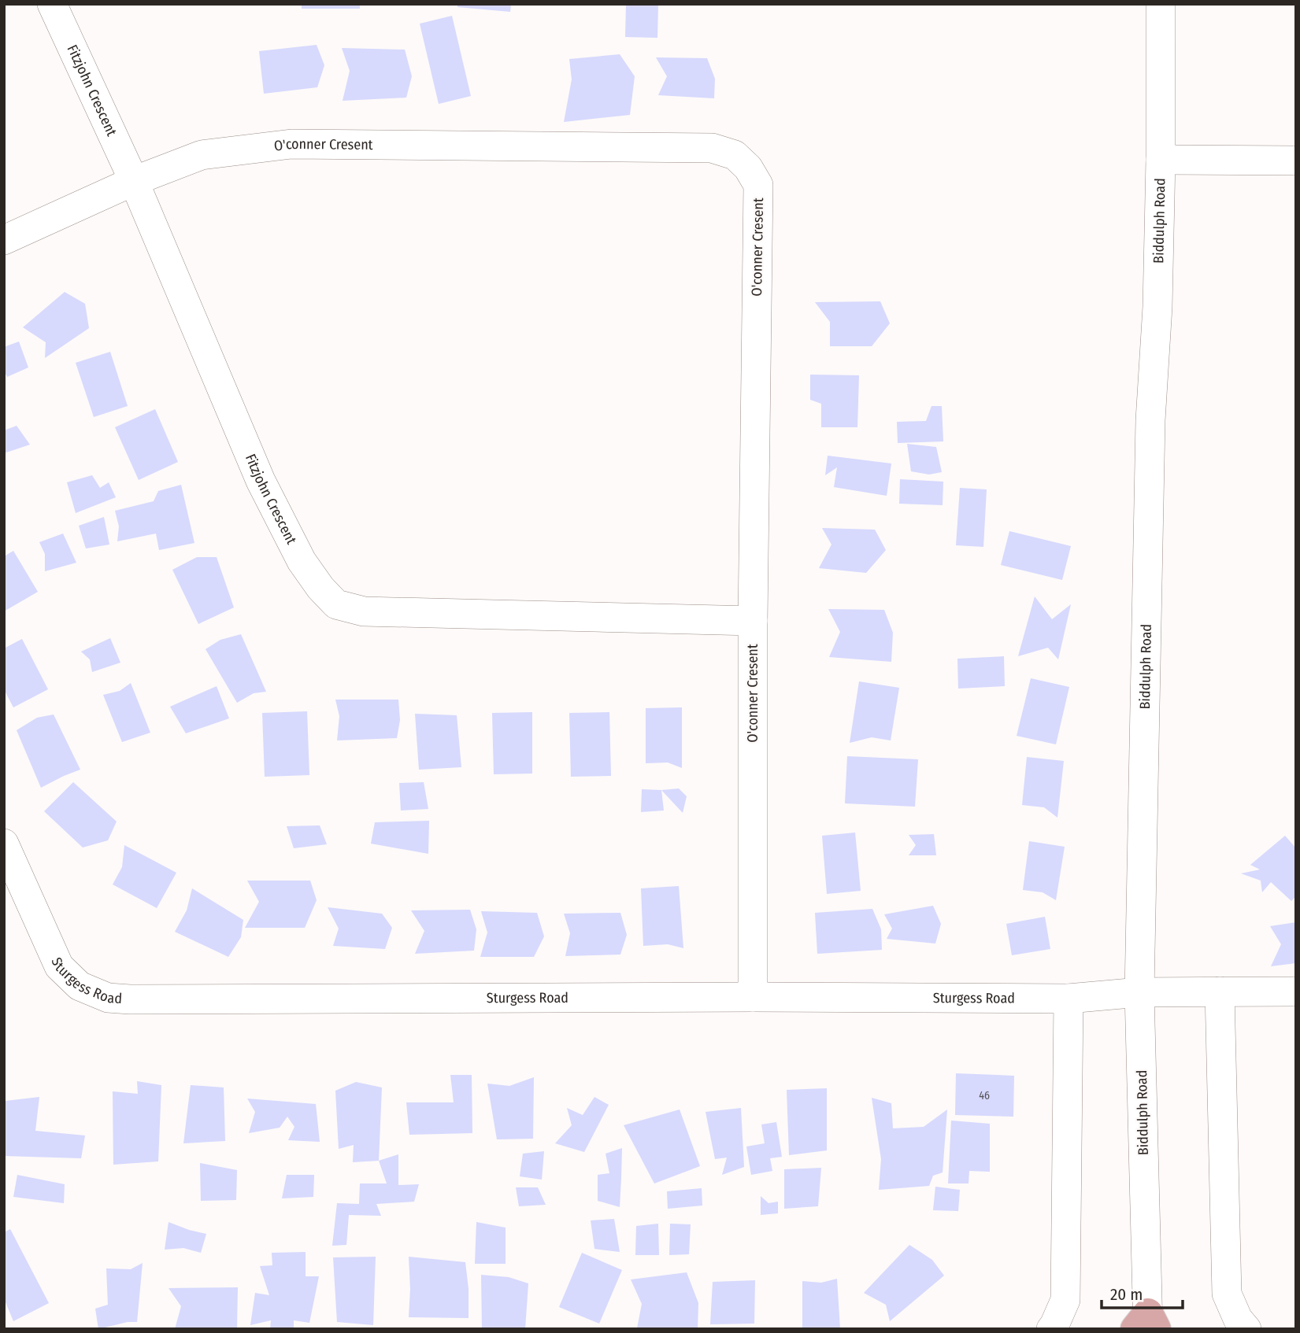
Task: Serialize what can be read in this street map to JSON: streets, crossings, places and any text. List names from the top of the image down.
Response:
{
  "streets": {
    "street": [
      "Fitzjohn Crescent",
      "O'conner Cresent",
      "Biddulph Road",
      "Sturgess Road"
    ]
  },
  "crossings": [
    ["Fitzjohn Crescent", "O'conner Cresent"],
    ["O'conner Cresent", "Sturgess Road"],
    ["Biddulph Road", "Sturgess Road"]
  ],
  "house_numbers": ["46"],
  "scale_bar": "20 m"
}
